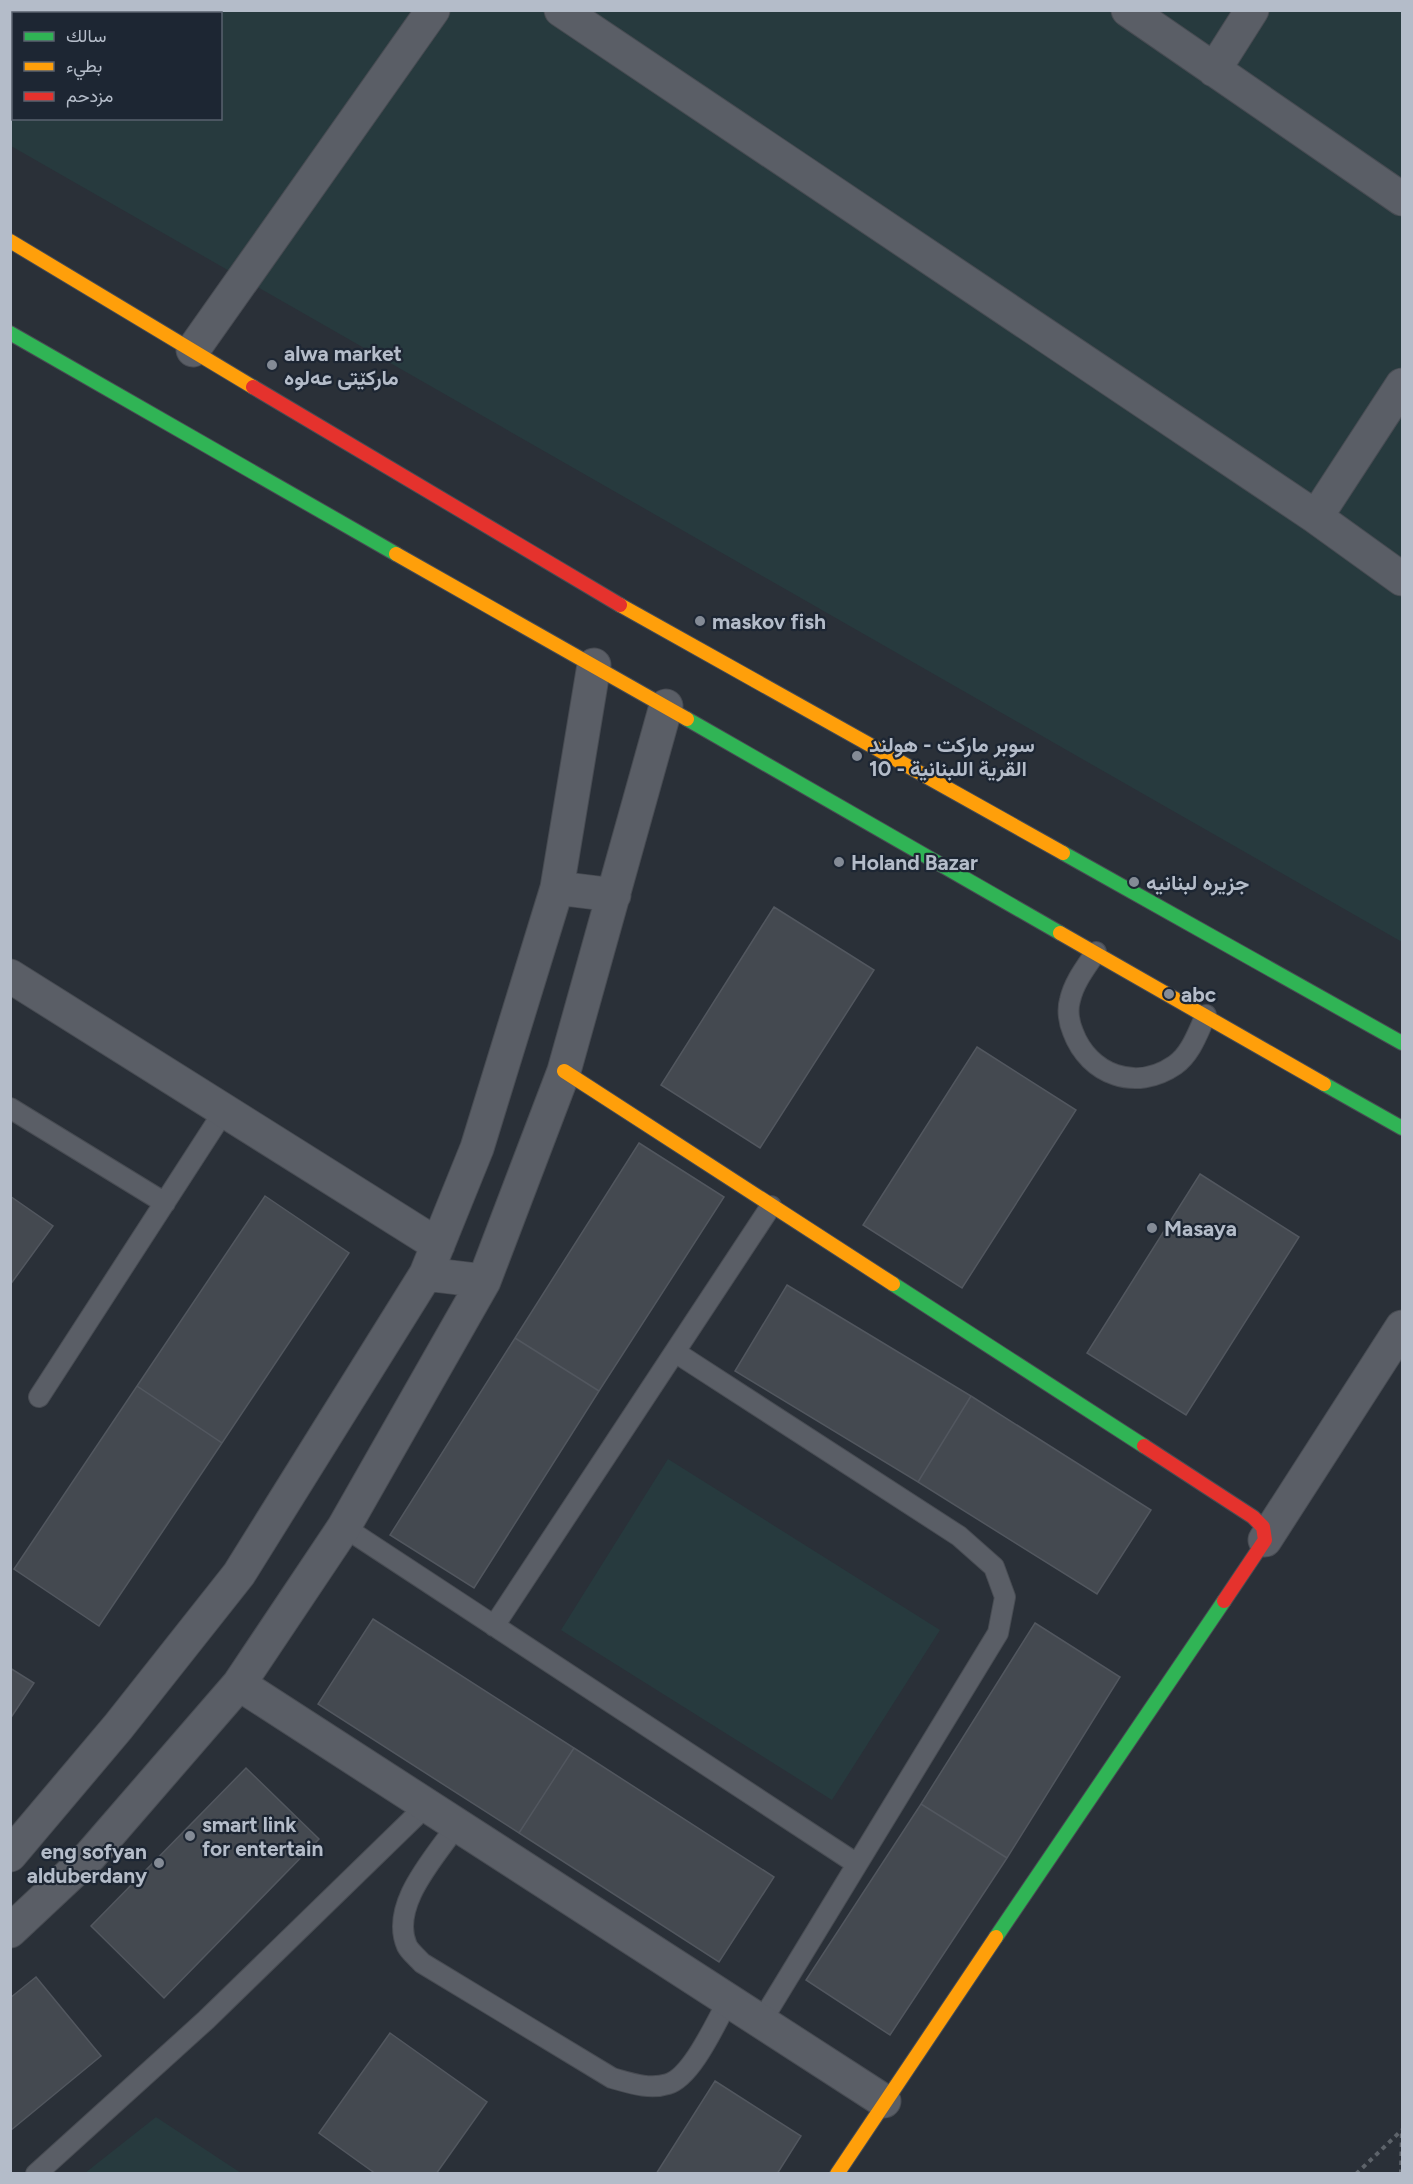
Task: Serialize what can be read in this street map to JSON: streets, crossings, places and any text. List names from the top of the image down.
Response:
{
  "places": [
    "alwa market مارکێتی عەلوە",
    "maskov fish",
    "سوبر ماركت - هولند 10 - القرية اللبنانية",
    "Holand Bazar",
    "جزيره لبنانيه",
    "abc",
    "Masaya",
    "smart link for entertain",
    "eng sofyan alduberdany"
  ],
  "legend": ["سالك", "بطيء", "مزدحم"]
}
